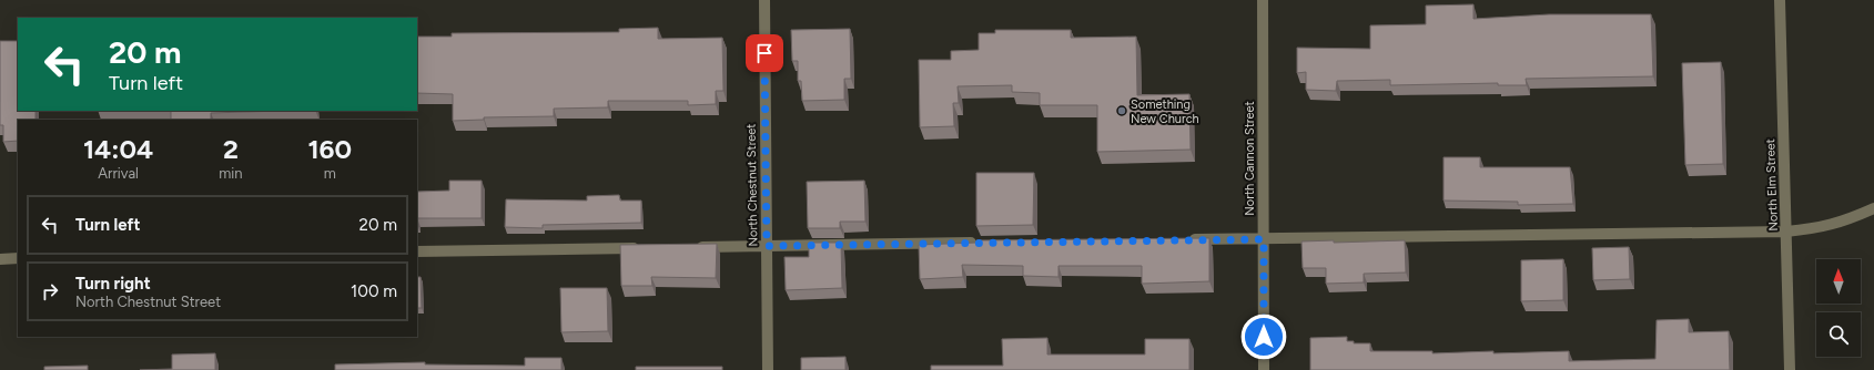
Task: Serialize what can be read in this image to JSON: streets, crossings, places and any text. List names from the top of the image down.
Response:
{
  "streets": {
    "street": ["North Cannon Street", "North Chestnut Street", "North Elm Street"]
  },
  "places": ["Something New Church"],
  "north": "top",
  "page": {
    "turn": ["20 m", "Turn left"],
    "eta": [
      "14:04",
      "Arrival",
      "2",
      "min",
      "160",
      "m"
    ],
    "list": [
      {
        "name": "Turn left",
        "value": "20 m"
      },
      {
        "name": "Turn right",
        "note": "North Chestnut Street",
        "value": "100 m"
      }
    ]
  }
}
